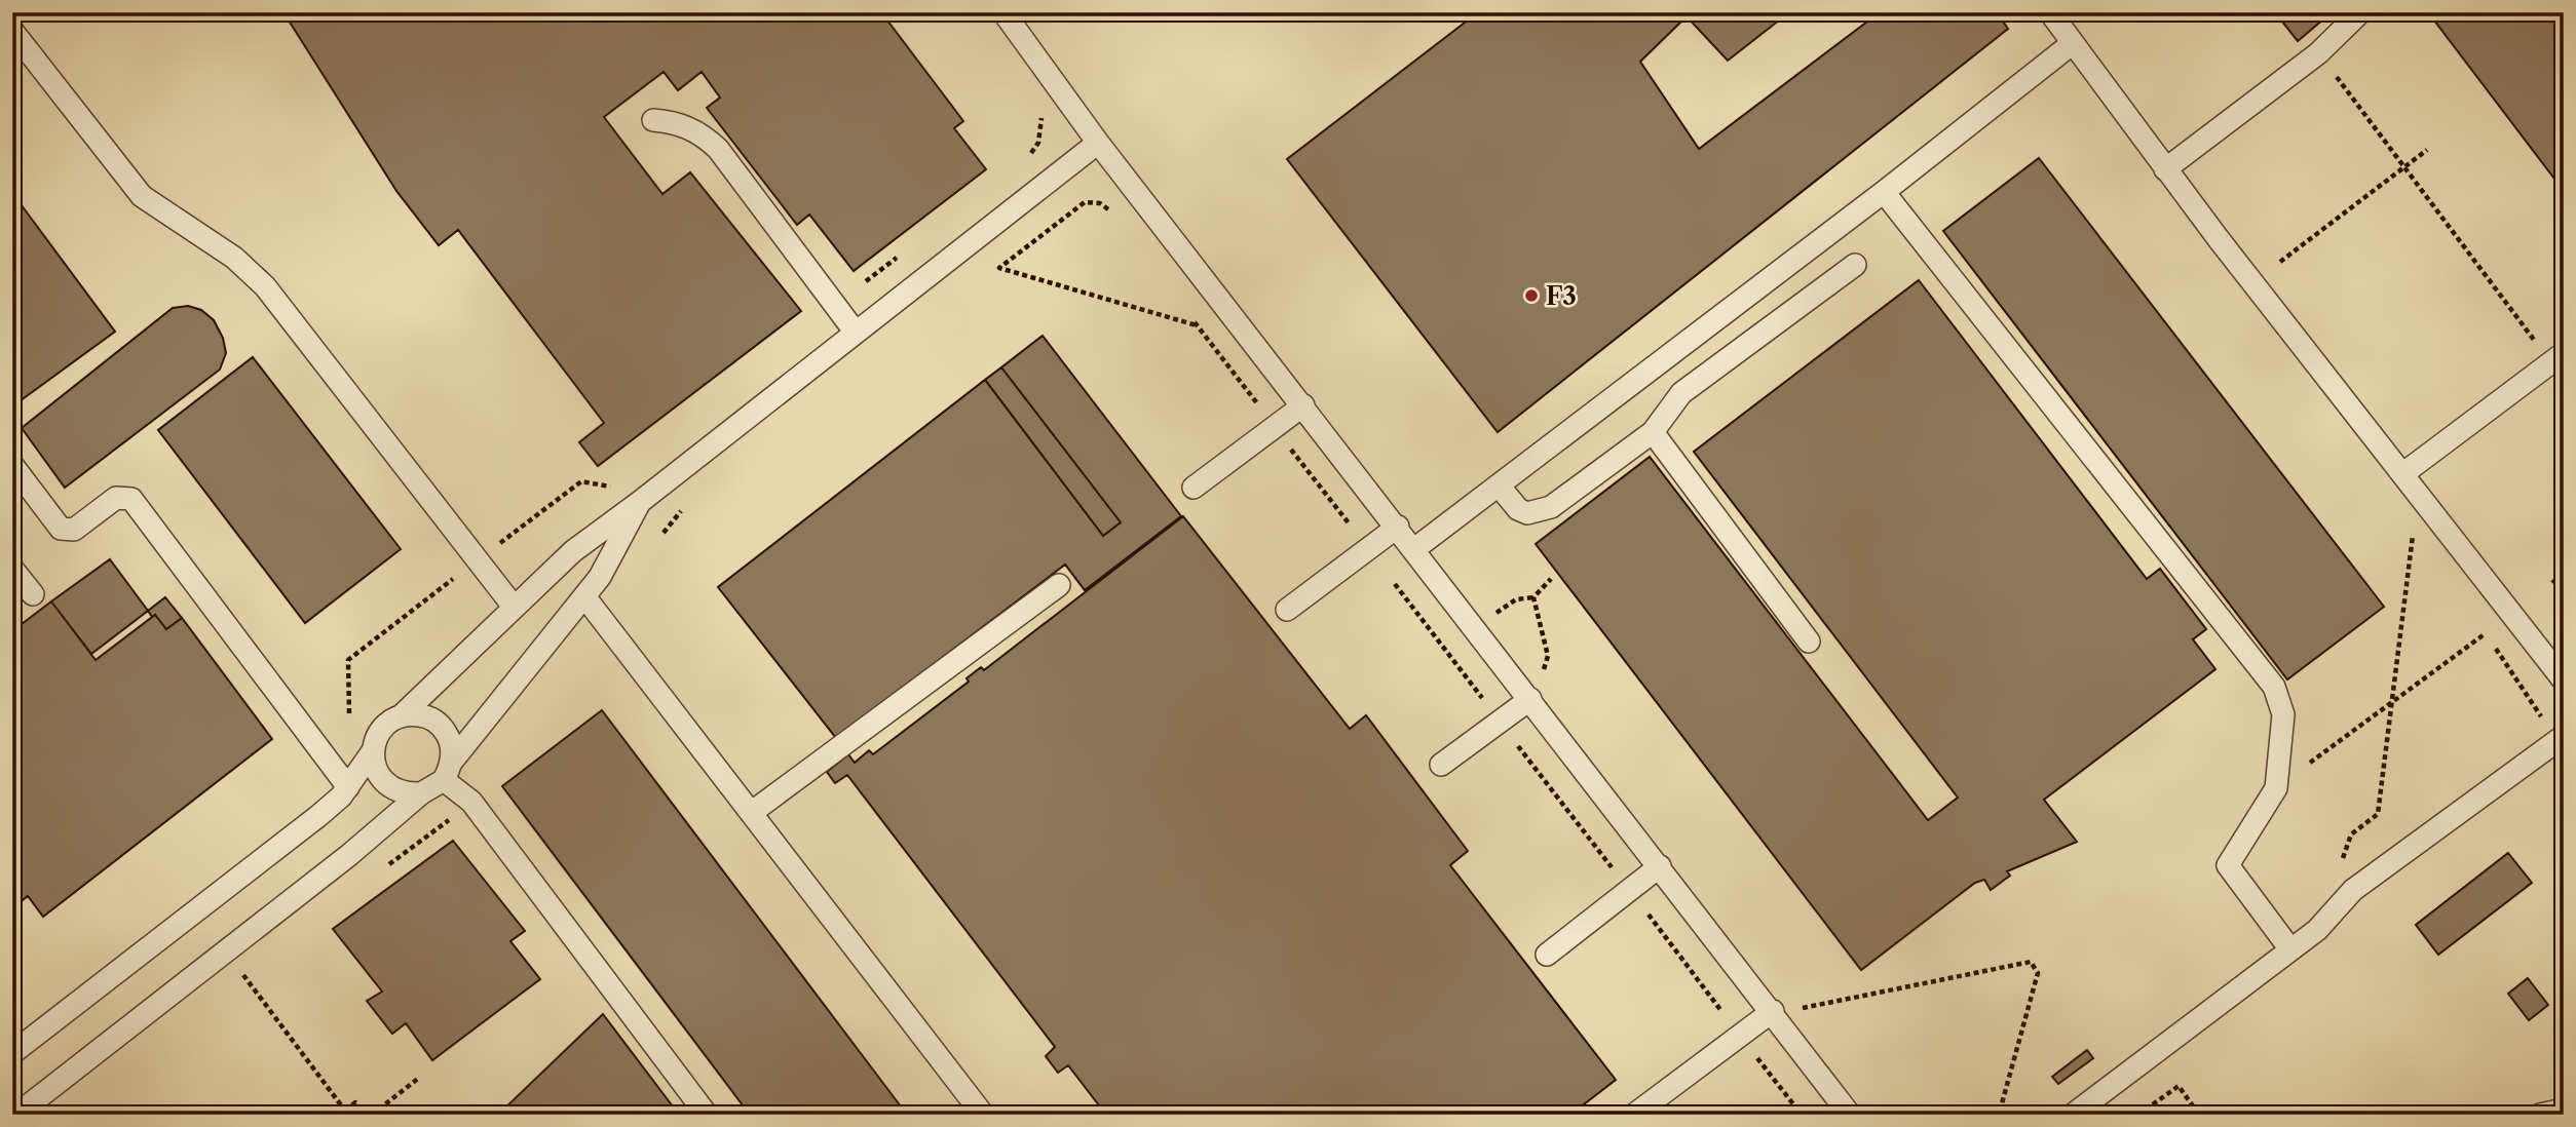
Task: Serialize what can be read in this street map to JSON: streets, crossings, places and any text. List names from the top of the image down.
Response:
{
  "places": ["F3"]
}
